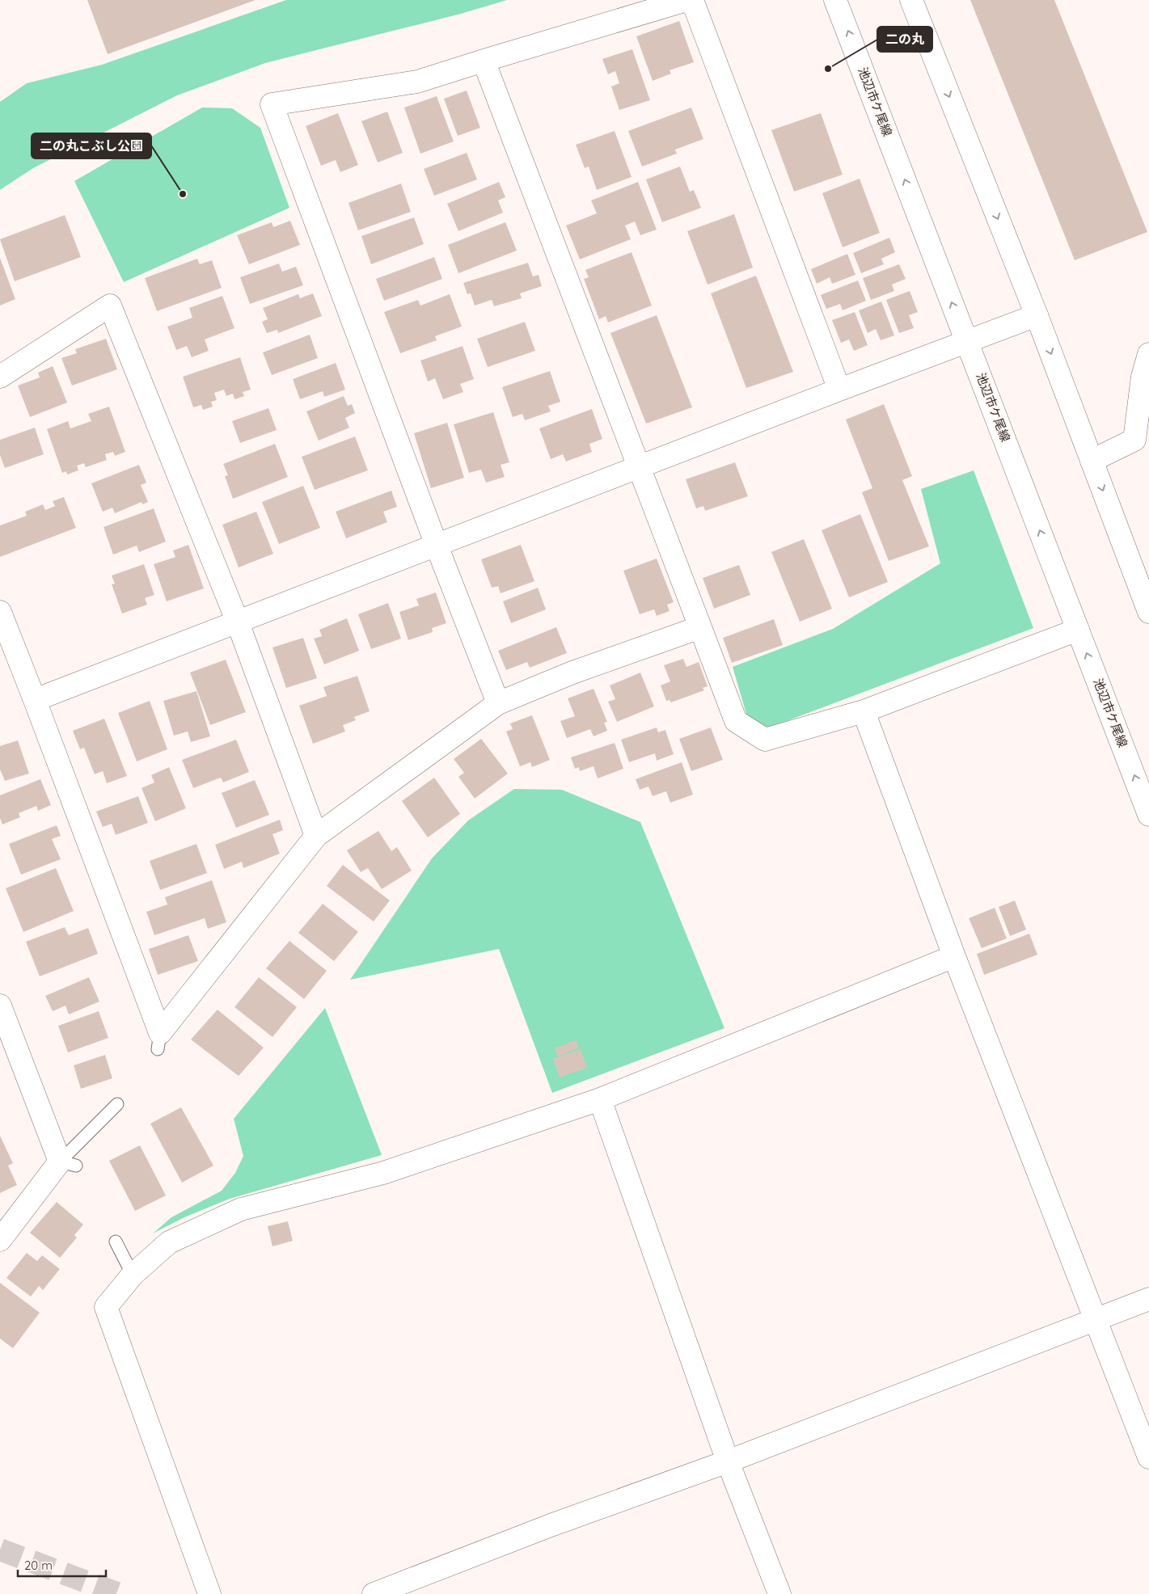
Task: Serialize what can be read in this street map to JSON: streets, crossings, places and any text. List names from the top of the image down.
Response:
{
  "streets": {
    "street": ["池辺市ケ尾線"]
  },
  "places": ["二の丸", "二の丸こぶし公園"],
  "scale_bar": "20 m"
}
